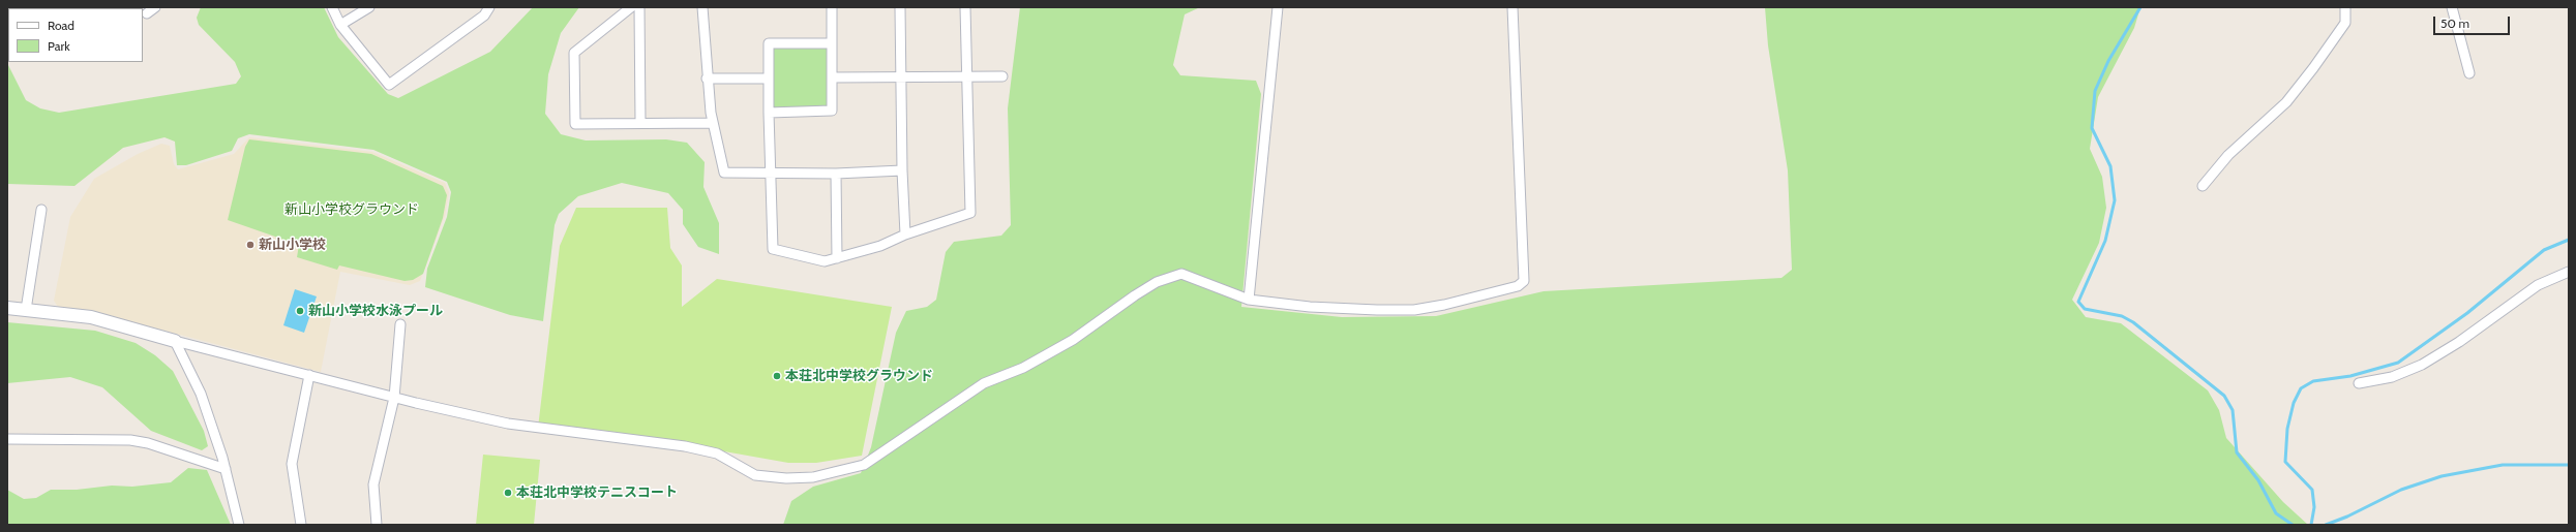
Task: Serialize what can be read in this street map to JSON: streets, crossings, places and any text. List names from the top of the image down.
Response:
{
  "parks": ["新山小学校グラウンド"],
  "places": [
    "新山小学校",
    "新山小学校水泳プール",
    "本荘北中学校グラウンド",
    "本荘北中学校テニスコート"
  ],
  "legend": ["Road", "Park"],
  "scale_bar": "50 m"
}
